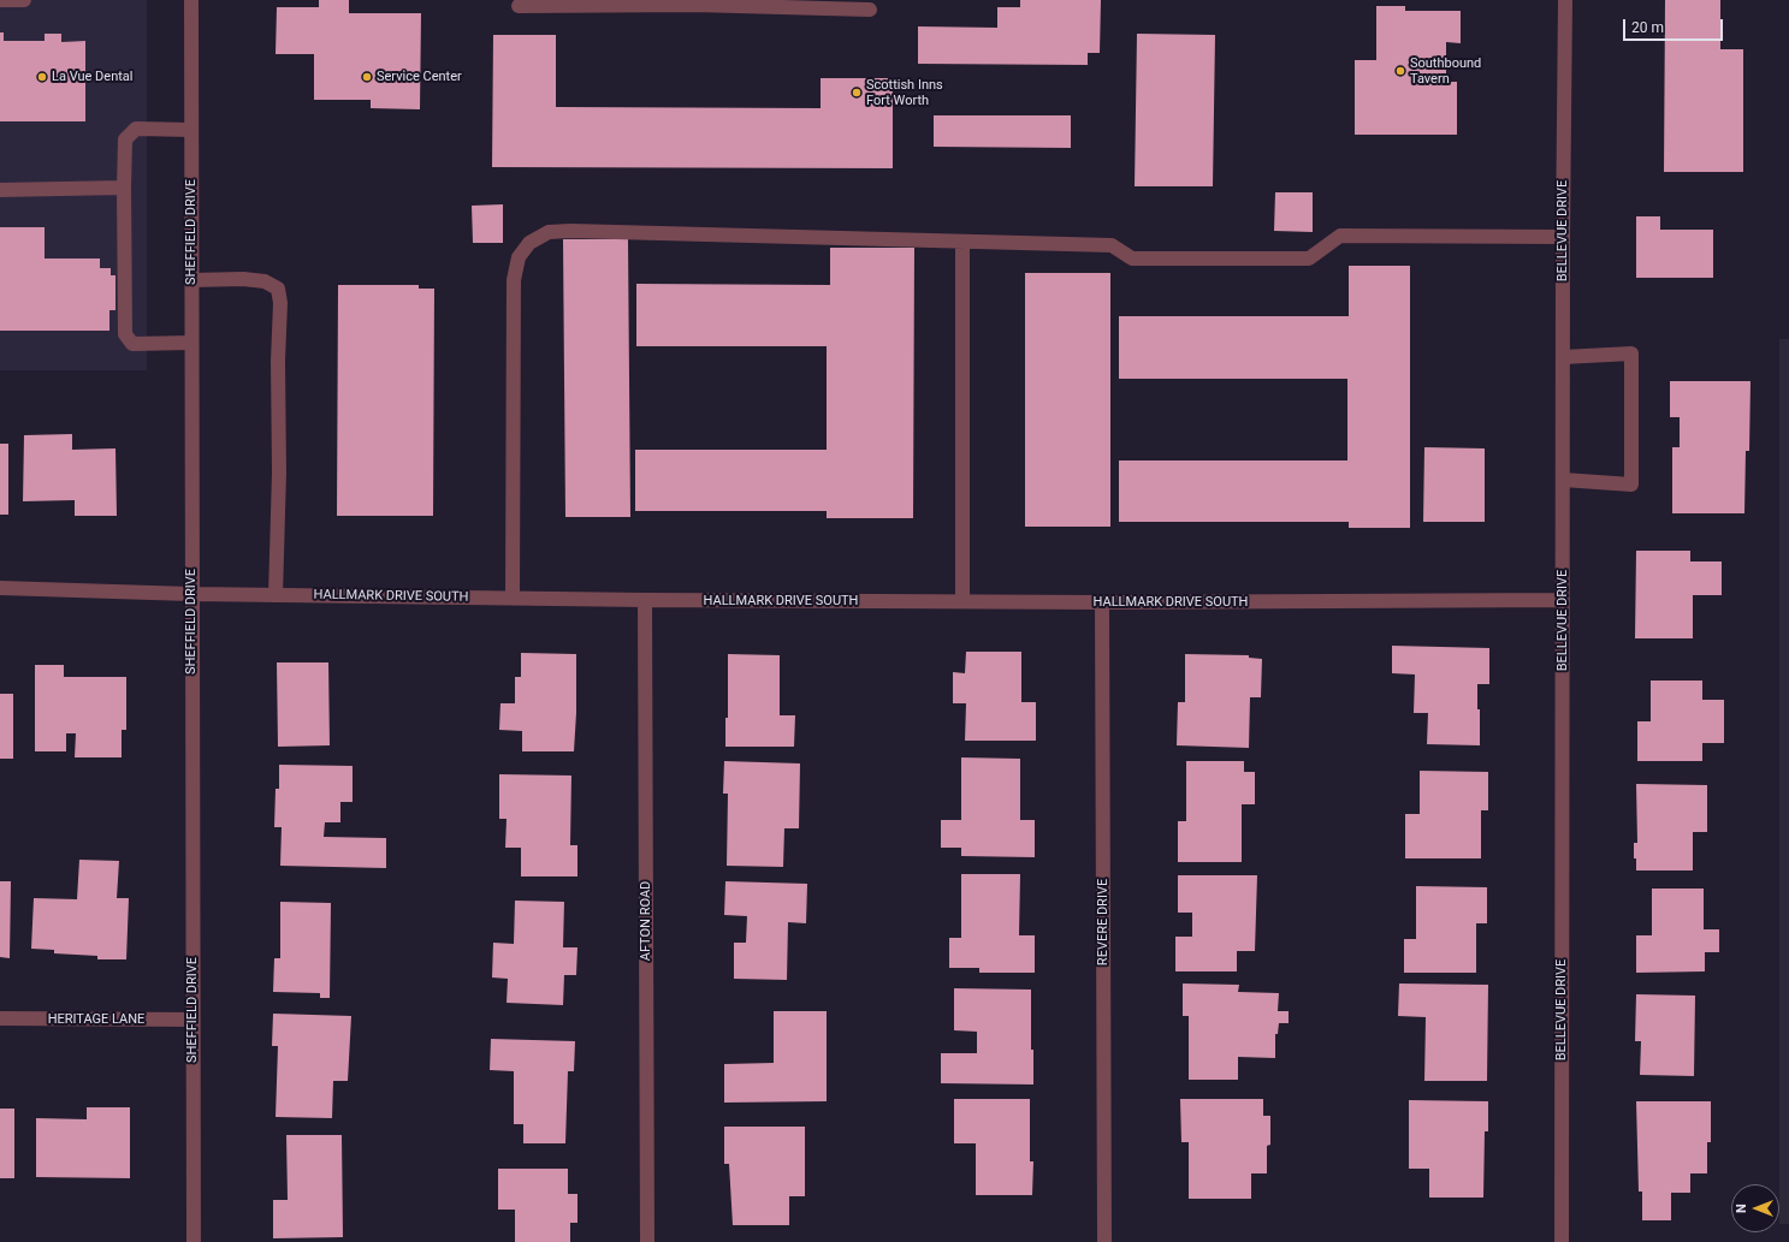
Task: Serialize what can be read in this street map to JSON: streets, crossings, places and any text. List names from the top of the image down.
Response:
{
  "streets": {
    "street": [
      "BELLEVUE DRIVE",
      "SHEFFIELD DRIVE",
      "HALLMARK DRIVE SOUTH",
      "AFTON ROAD",
      "REVERE DRIVE",
      "HERITAGE LANE"
    ]
  },
  "crossings": [
    ["BELLEVUE DRIVE", "HALLMARK DRIVE SOUTH"],
    ["SHEFFIELD DRIVE", "HALLMARK DRIVE SOUTH"],
    ["SHEFFIELD DRIVE", "HERITAGE LANE"],
    ["HALLMARK DRIVE SOUTH", "AFTON ROAD"],
    ["HALLMARK DRIVE SOUTH", "REVERE DRIVE"]
  ],
  "places": [
    "Southbound Tavern",
    "La Vue Dental",
    "Service Center",
    "Scottish Inns Fort Worth"
  ],
  "scale_bar": "20 m",
  "north": "left"
}
